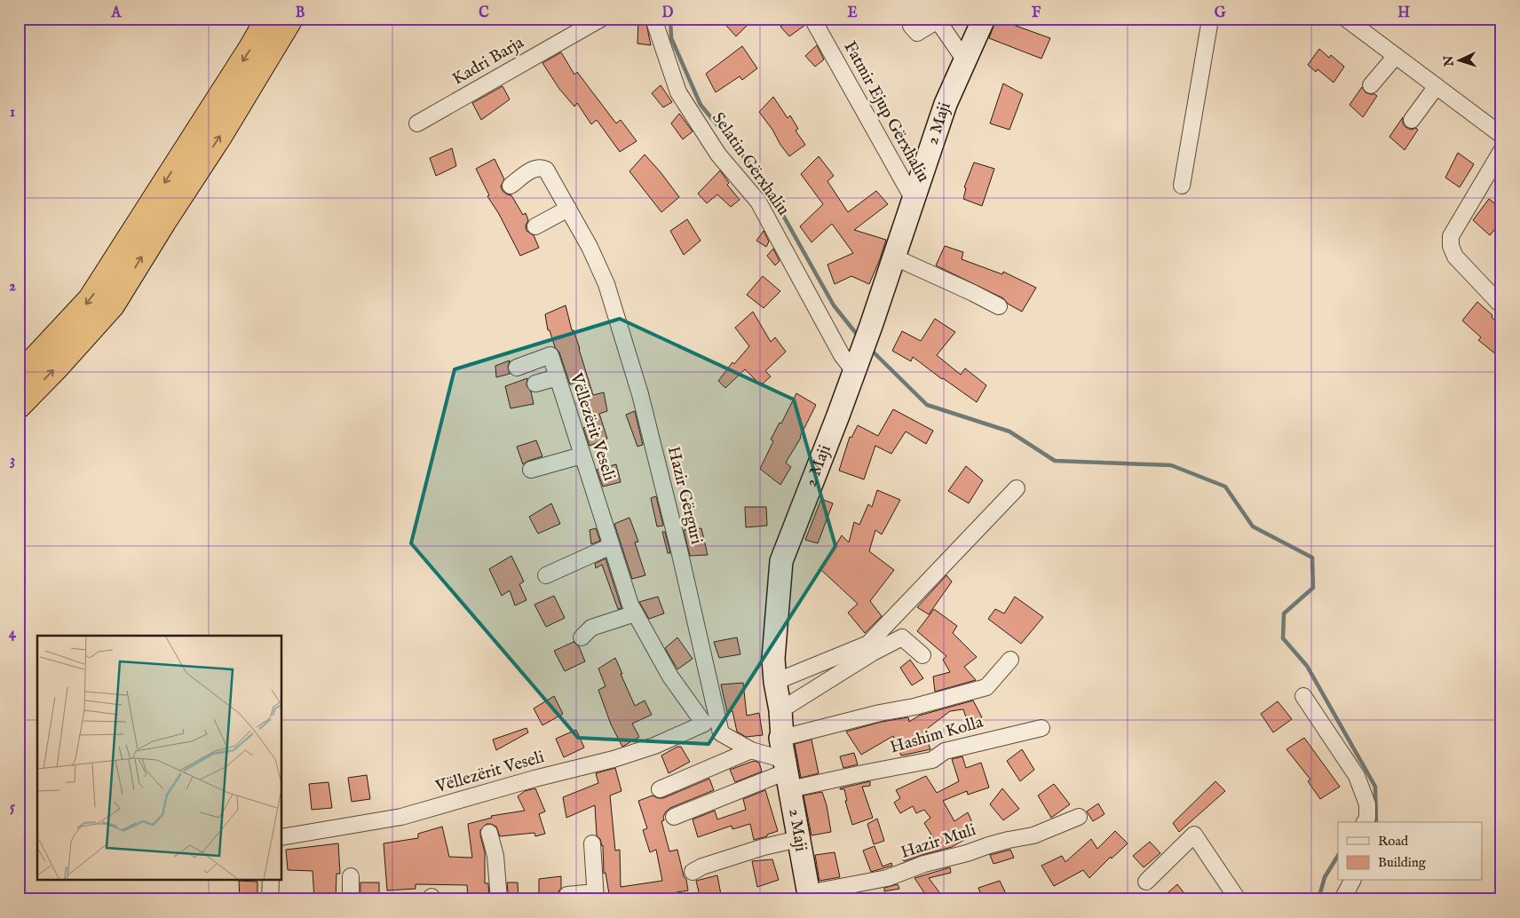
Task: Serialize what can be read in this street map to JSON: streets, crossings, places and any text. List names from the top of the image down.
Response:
{
  "streets": {
    "street": [
      "Kadri Barja",
      "Fatmir Ejup Gërxhaliu",
      "2 Maji",
      "Selatin Gërxhaliu",
      "Vëllezërit Veseli",
      "Hazir Gërguri",
      "Hashim Kolla",
      "Hazir Muli"
    ]
  },
  "crossings": [
    ["Fatmir Ejup Gërxhaliu", "2 Maji"],
    ["2 Maji", "Selatin Gërxhaliu"],
    ["2 Maji", "Hashim Kolla"],
    ["2 Maji", "Hazir Muli"],
    ["Vëllezërit Veseli", "Hazir Gërguri"]
  ],
  "legend": ["Road", "Building"],
  "north": "left",
  "grid": {
    "columns": [
      "A",
      "B",
      "C",
      "D",
      "E",
      "F",
      "G",
      "H"
    ],
    "rows": [
      "1",
      "2",
      "3",
      "4",
      "5"
    ]
  }
}
